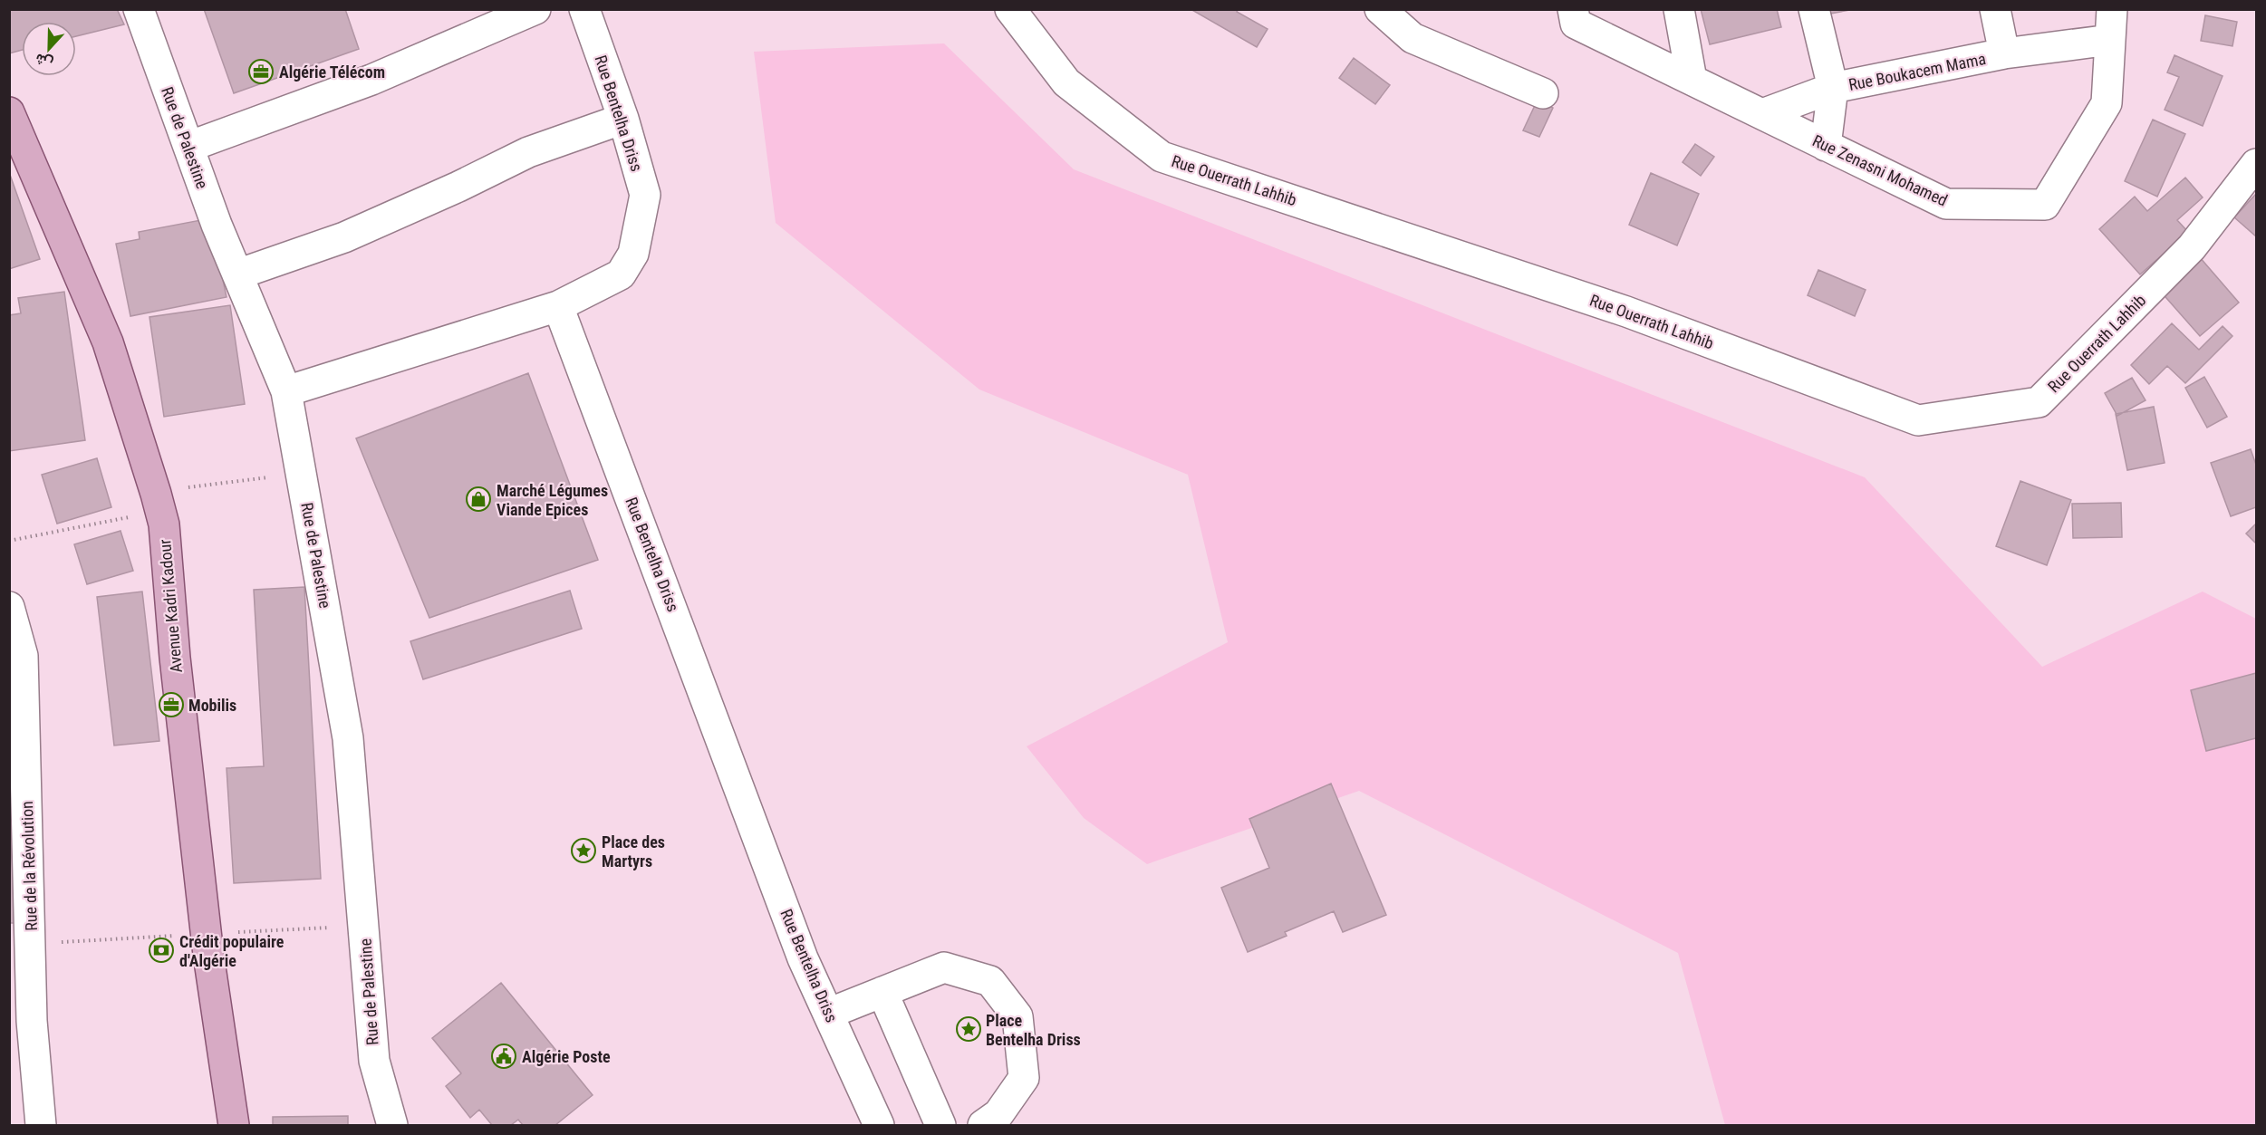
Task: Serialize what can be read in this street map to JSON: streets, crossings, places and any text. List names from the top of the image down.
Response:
{
  "streets": {
    "main road": ["Avenue Kadri Kadour"],
    "street": [
      "Rue Boukacem Mama",
      "Rue Bentelha Driss",
      "Rue de Palestine",
      "Rue Zenasni Mohamed",
      "Rue Ouerrath Lahhib",
      "Rue de la Révolution"
    ]
  },
  "places": {
    "office": ["Algérie Télécom", "Mobilis"],
    "shop": ["Marché Légumes Viande Epices"],
    "place": ["Place des Martyrs", "Place Bentelha Driss"],
    "bank": ["Crédit populaire d'Algérie"],
    "public building": ["Algérie Poste"]
  },
  "north": "bottom"
}
